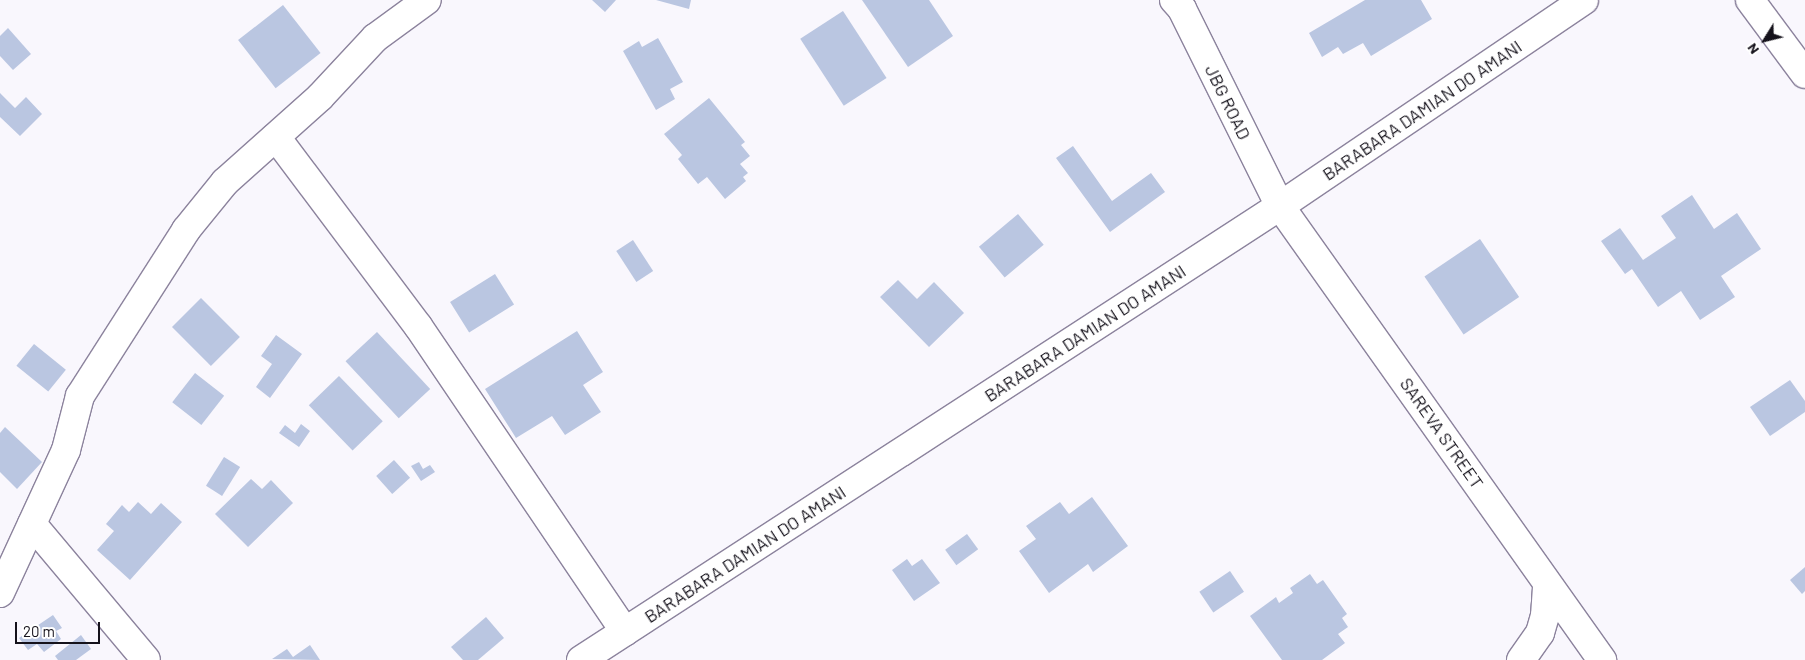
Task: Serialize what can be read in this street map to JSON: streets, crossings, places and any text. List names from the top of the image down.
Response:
{
  "streets": {
    "street": ["JBG ROAD", "BARABARA DAMIAN DO AMANI", "SAREVA STREET"]
  },
  "crossings": [
    ["JBG ROAD", "BARABARA DAMIAN DO AMANI"],
    ["JBG ROAD", "SAREVA STREET"],
    ["BARABARA DAMIAN DO AMANI", "SAREVA STREET"]
  ],
  "scale_bar": "20 m",
  "north": "bottom left"
}
